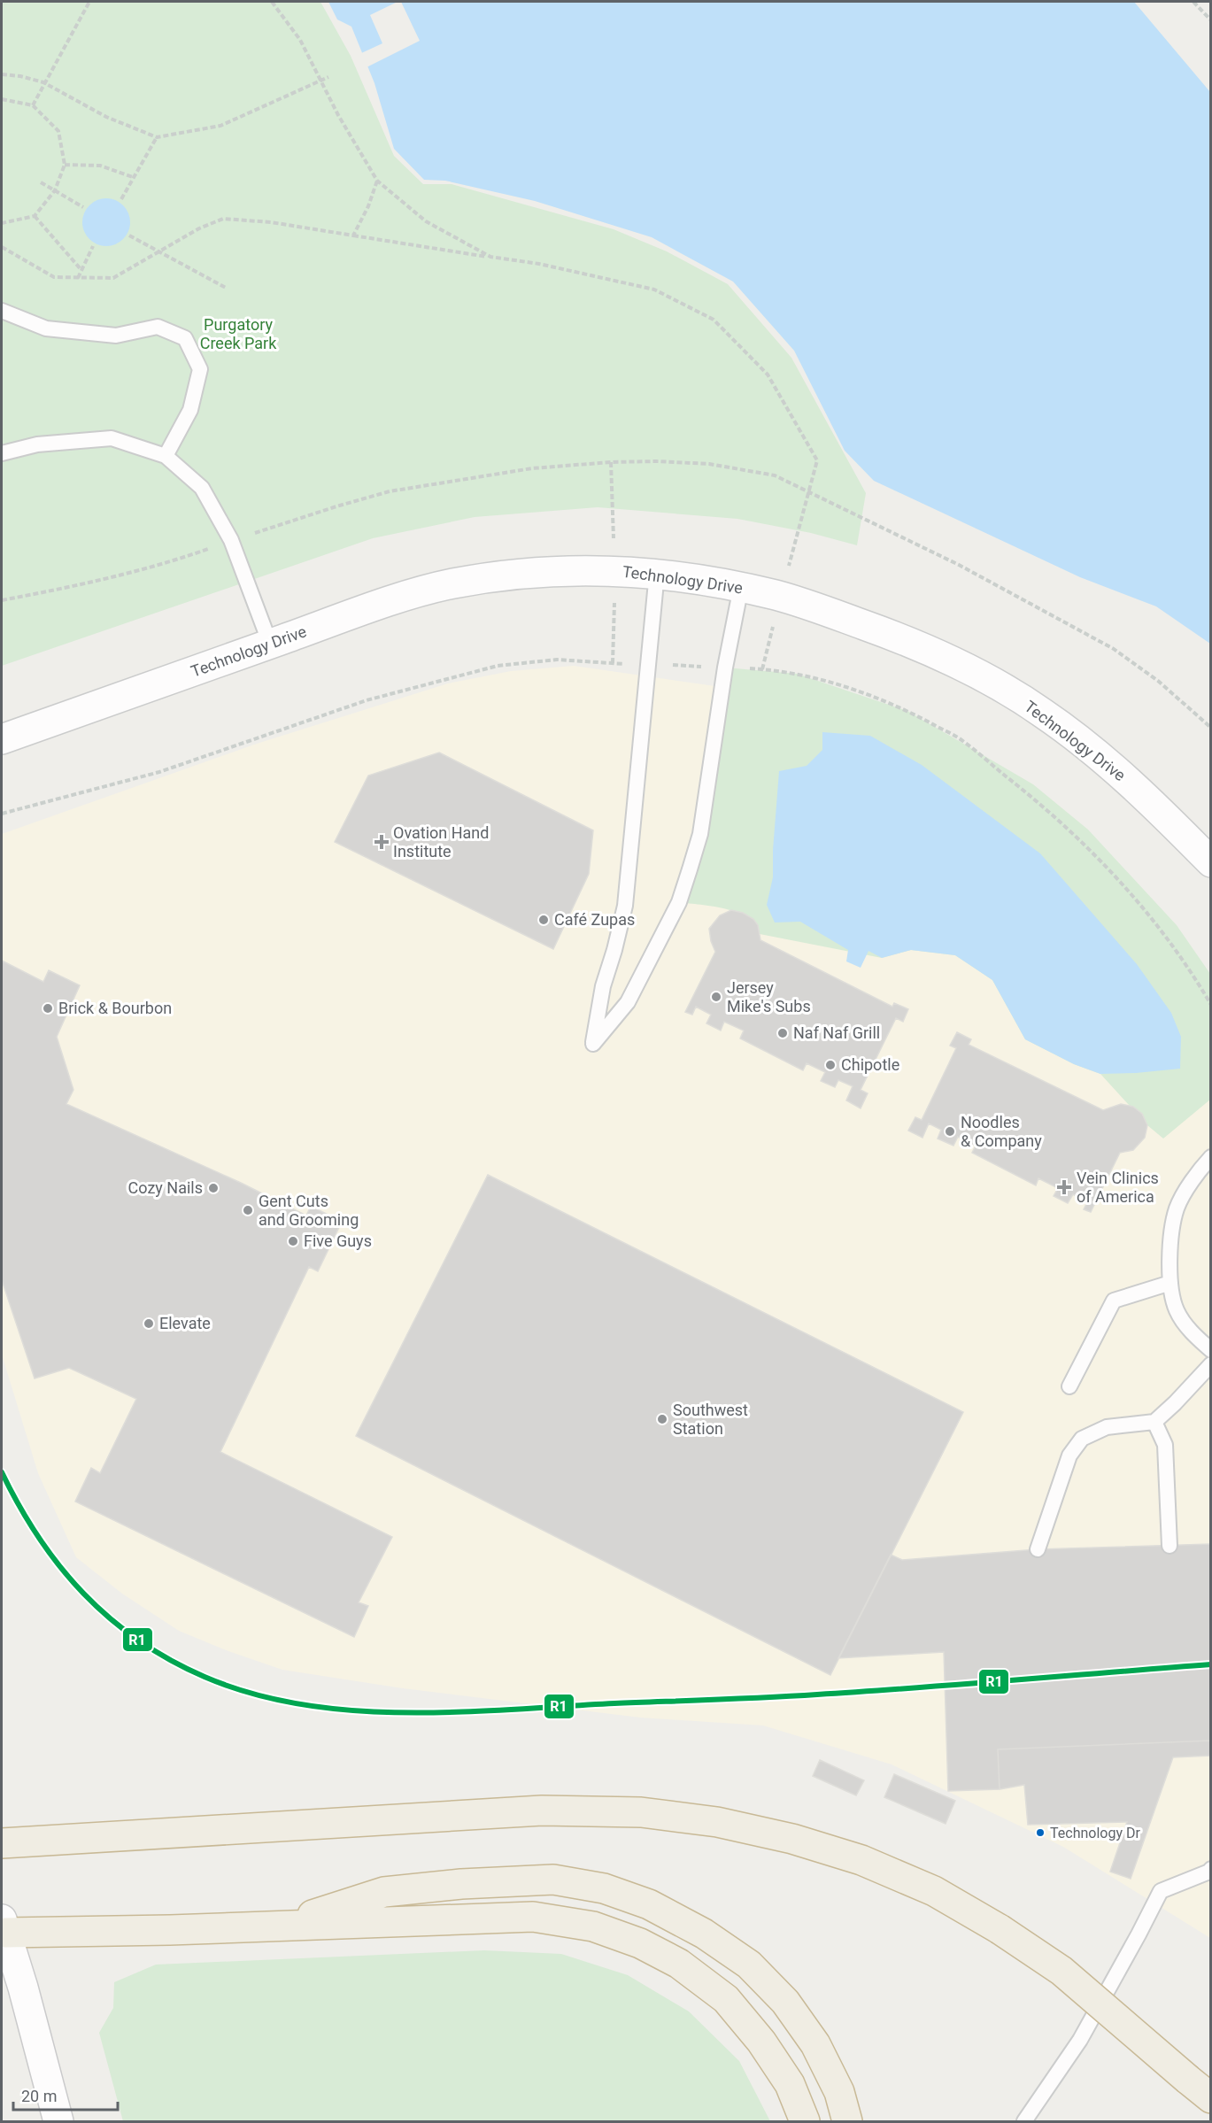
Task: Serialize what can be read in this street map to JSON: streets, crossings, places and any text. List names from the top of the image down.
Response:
{
  "streets": {
    "street": ["Technology Drive"]
  },
  "parks": ["Purgatory Creek Park"],
  "places": {
    "health": ["Ovation Hand Institute", "Vein Clinics of America"],
    "other": [
      "Café Zupas",
      "Jersey Mike's Subs",
      "Brick & Bourbon",
      "Naf Naf Grill",
      "Chipotle",
      "Noodles & Company",
      "Cozy Nails",
      "Gent Cuts and Grooming",
      "Five Guys",
      "Elevate",
      "Southwest Station",
      "Technology Dr"
    ]
  },
  "lines": ["transit line R1"],
  "scale_bar": "20 m"
}
